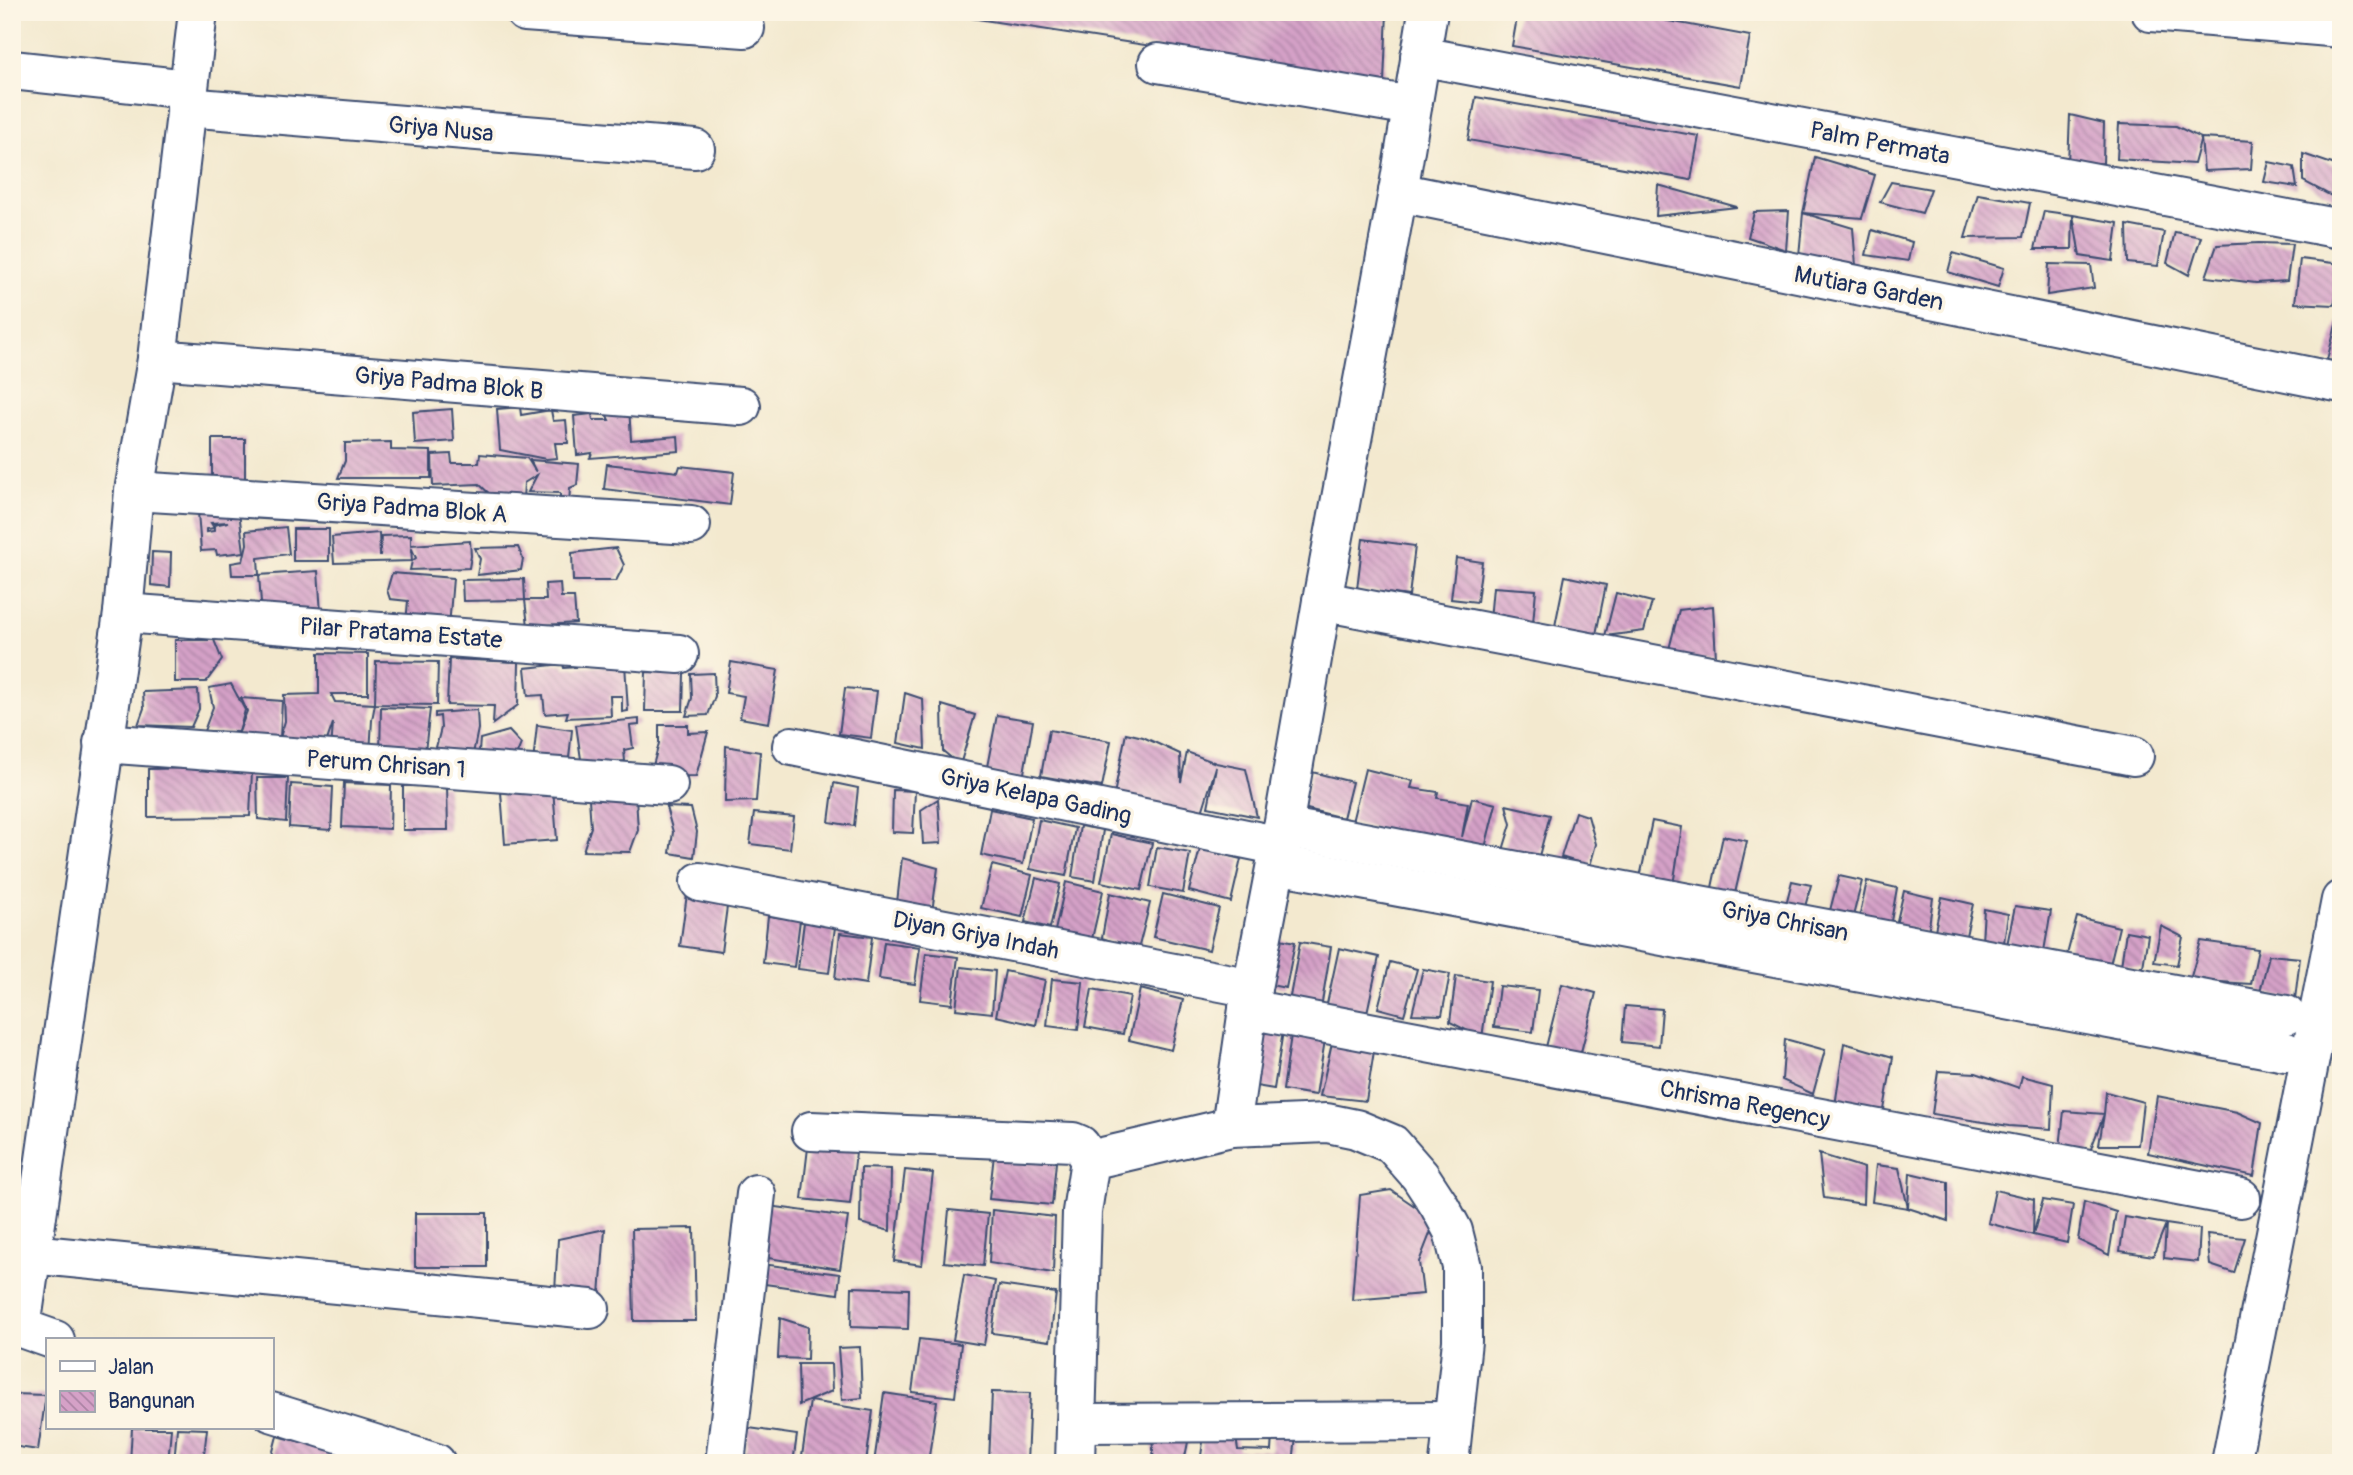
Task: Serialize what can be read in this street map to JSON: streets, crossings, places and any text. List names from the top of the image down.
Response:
{
  "streets": {
    "street": [
      "Griya Nusa",
      "Palm Permata",
      "Mutiara Garden",
      "Griya Padma Blok B",
      "Griya Padma Blok A",
      "Pilar Pratama Estate",
      "Perum Chrisan 1",
      "Griya Kelapa Gading",
      "Griya Chrisan",
      "Diyan Griya Indah",
      "Chrisma Regency"
    ]
  },
  "crossings": [
    ["Griya Kelapa Gading", "Griya Chrisan"],
    ["Diyan Griya Indah", "Chrisma Regency"]
  ],
  "legend": ["Jalan", "Bangunan"]
}
